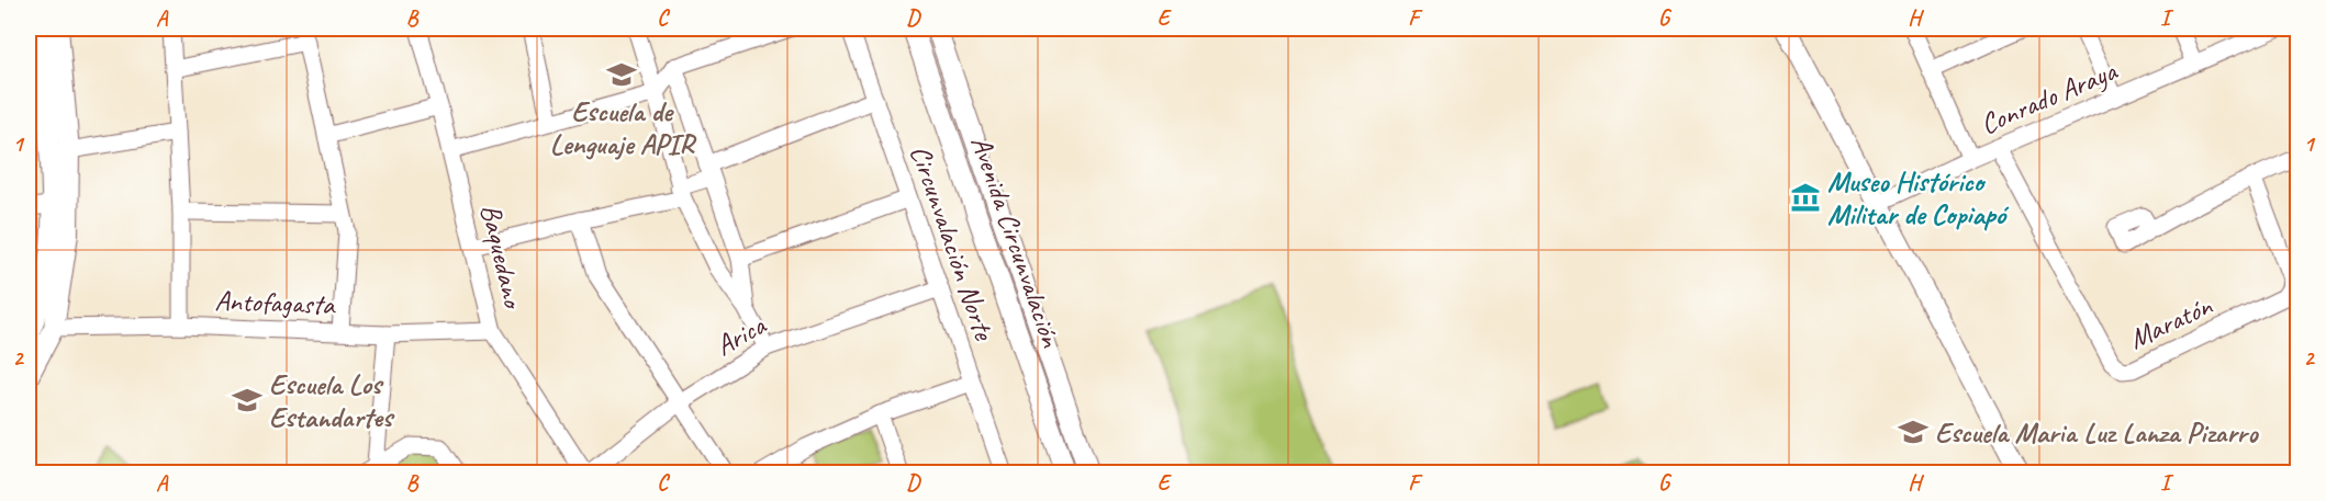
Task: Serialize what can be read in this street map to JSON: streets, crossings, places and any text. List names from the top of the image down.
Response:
{
  "streets": {
    "main road": ["Avenida Circunvalación"],
    "street": [
      "Conrado Araya",
      "Circunvalación Norte",
      "Baquedano",
      "Antofagasta",
      "Maratón",
      "Arica"
    ]
  },
  "crossings": [
    ["Conrado Araya", "Maratón"],
    ["Circunvalación Norte", "Arica"],
    ["Baquedano", "Antofagasta"],
    ["Baquedano", "Arica"]
  ],
  "places": {
    "school or university": ["Escuela de Lenguaje APIR", "Escuela Los Estandartes", "Escuela Maria Luz Lanza Pizarro"],
    "museum": ["Museo Histórico Militar de Copiapó"]
  },
  "grid": {
    "columns": [
      "A",
      "B",
      "C",
      "D",
      "E",
      "F",
      "G",
      "H",
      "I"
    ],
    "rows": ["1", "2"]
  }
}
